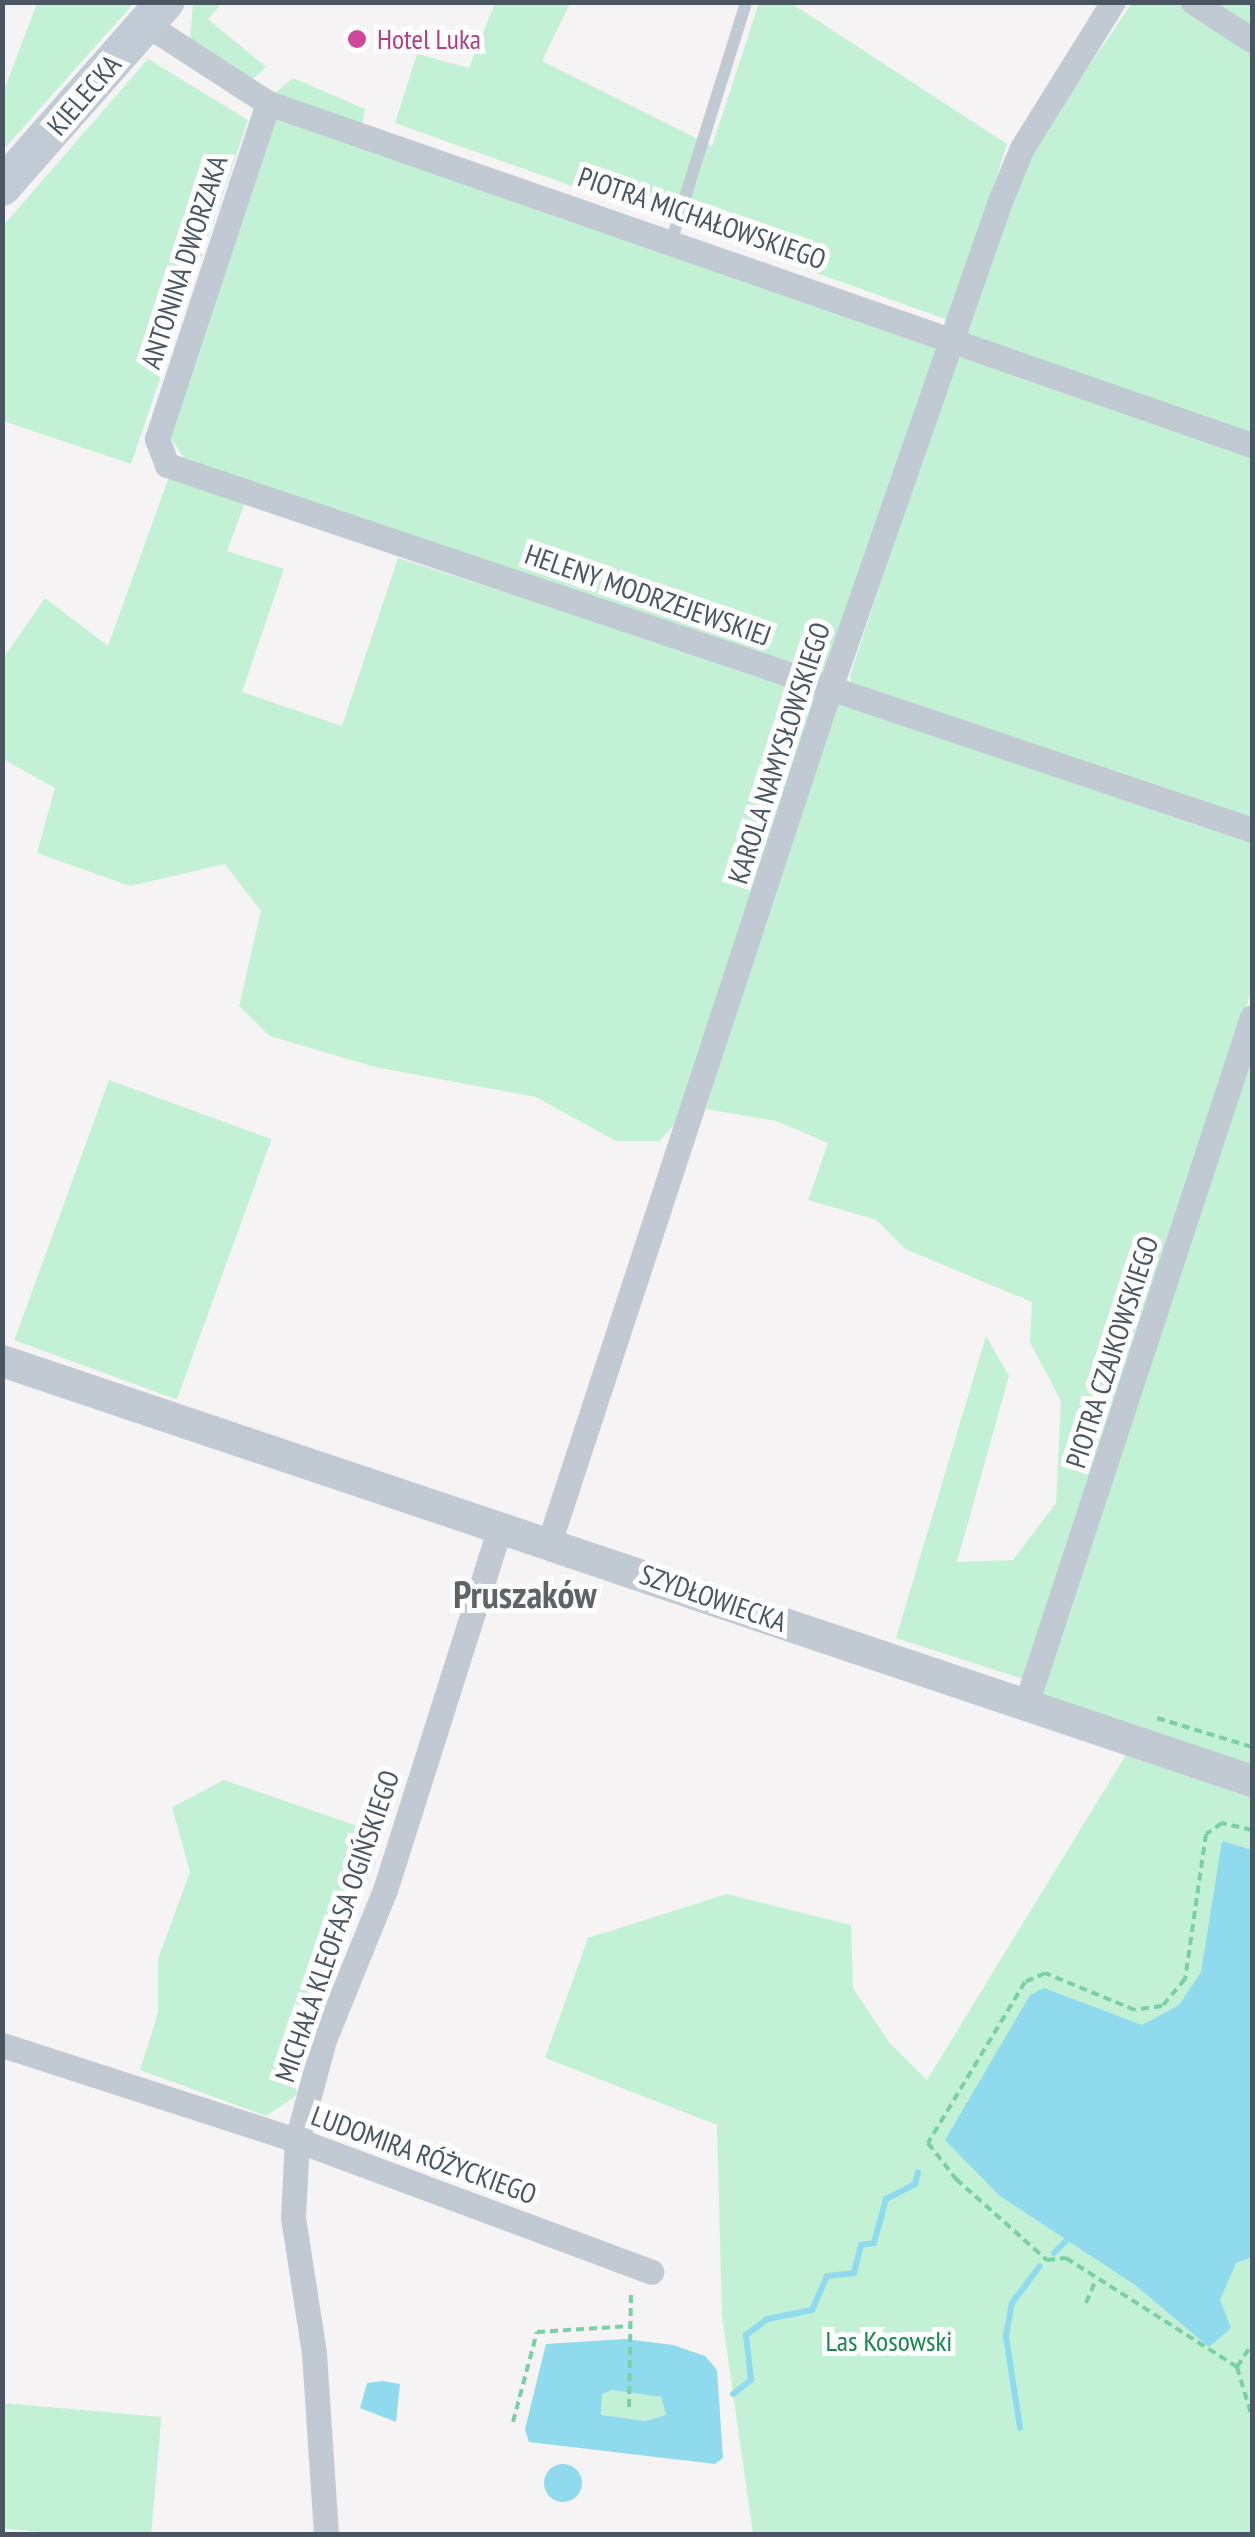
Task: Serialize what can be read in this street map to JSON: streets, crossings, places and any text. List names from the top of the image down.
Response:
{
  "streets": {
    "main road": ["KIELECKA"],
    "street": [
      "PIOTRA MICHAŁOWSKIEGO",
      "ANTONINA DWORZAKA",
      "HELENY MODRZEJEWSKIEJ",
      "KAROLA NAMYSŁOWSKIEGO",
      "PIOTRA CZAJKOWSKIEGO",
      "SZYDŁOWIECKA",
      "MICHAŁA KLEOFASA OGIŃSKIEGO",
      "LUDOMIRA RÓŻYCKIEGO"
    ]
  },
  "crossings": [
    ["KIELECKA", "PIOTRA MICHAŁOWSKIEGO"],
    ["PIOTRA MICHAŁOWSKIEGO", "ANTONINA DWORZAKA"],
    ["PIOTRA MICHAŁOWSKIEGO", "KAROLA NAMYSŁOWSKIEGO"],
    ["ANTONINA DWORZAKA", "HELENY MODRZEJEWSKIEJ"],
    ["HELENY MODRZEJEWSKIEJ", "KAROLA NAMYSŁOWSKIEGO"],
    ["KAROLA NAMYSŁOWSKIEGO", "SZYDŁOWIECKA"],
    ["PIOTRA CZAJKOWSKIEGO", "SZYDŁOWIECKA"],
    ["SZYDŁOWIECKA", "MICHAŁA KLEOFASA OGIŃSKIEGO"],
    ["MICHAŁA KLEOFASA OGIŃSKIEGO", "LUDOMIRA RÓŻYCKIEGO"]
  ],
  "districts": ["Pruszaków"],
  "parks": ["Las Kosowski"],
  "places": ["Hotel Luka"]
}
